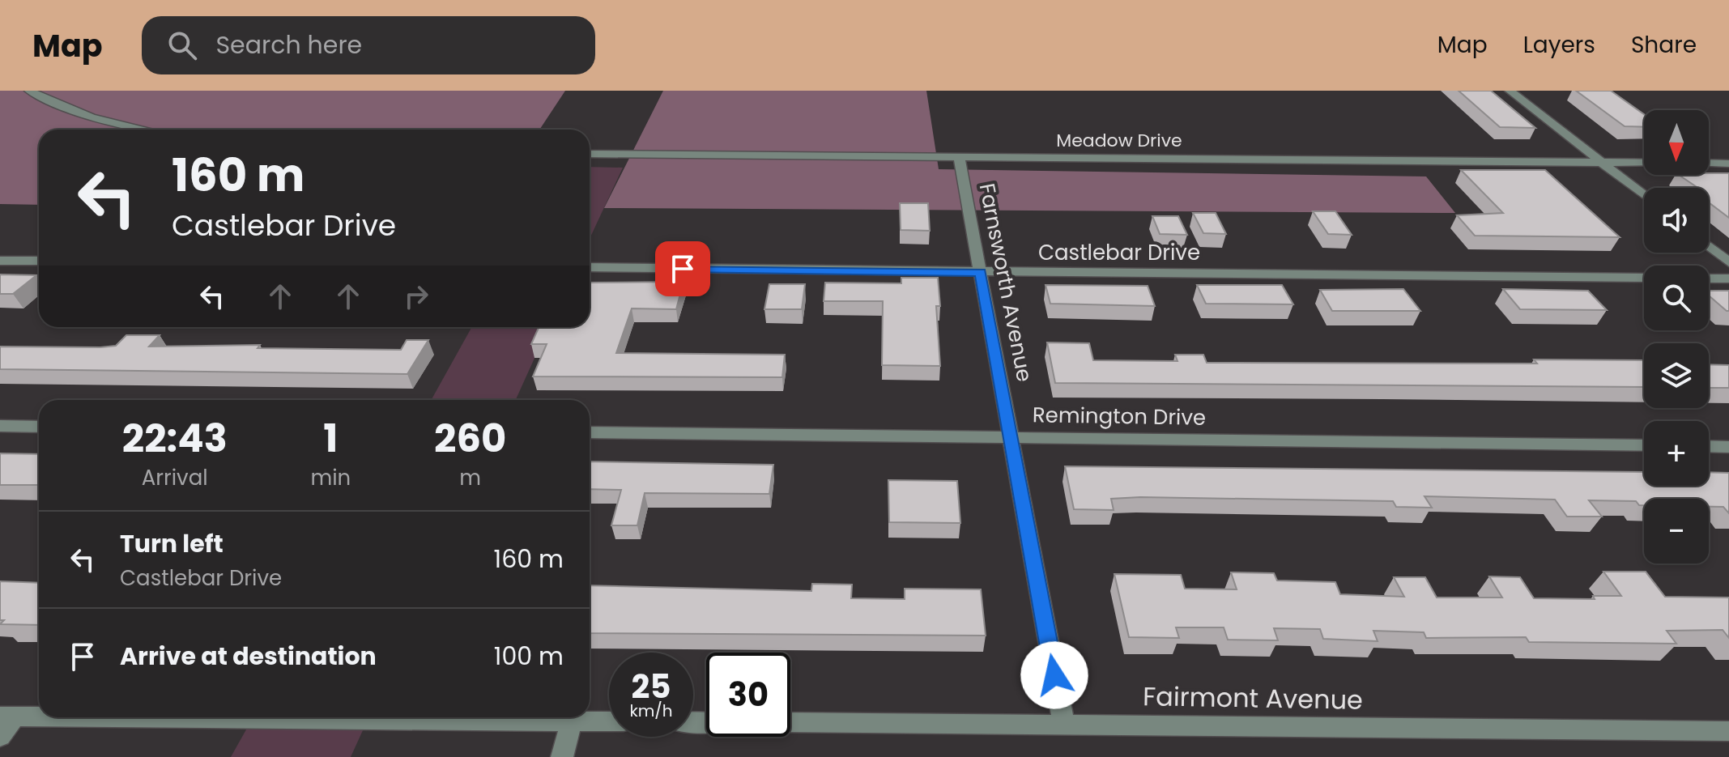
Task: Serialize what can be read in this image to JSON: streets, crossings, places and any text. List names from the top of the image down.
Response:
{
  "streets": {
    "street": [
      "Meadow Drive",
      "Castlebar Drive",
      "Farnsworth Avenue",
      "Remington Drive",
      "Fairmont Avenue"
    ]
  },
  "crossings": [
    ["Meadow Drive", "Farnsworth Avenue"],
    ["Castlebar Drive", "Farnsworth Avenue"],
    ["Farnsworth Avenue", "Remington Drive"],
    ["Farnsworth Avenue", "Fairmont Avenue"]
  ],
  "north": "bottom",
  "page": {
    "header": "Map",
    "search": "Search here",
    "nav": ["Map", "Layers", "Share"],
    "map_buttons": ["+", "−"],
    "turn": ["160 m", "Castlebar Drive"],
    "eta": [
      "22:43",
      "Arrival",
      "1",
      "min",
      "260",
      "m"
    ],
    "list": [
      {
        "name": "Turn left",
        "note": "Castlebar Drive",
        "value": "160 m"
      },
      {
        "name": "Arrive at destination",
        "value": "100 m"
      }
    ],
    "speed": "25 km/h",
    "limit": "30"
  }
}
